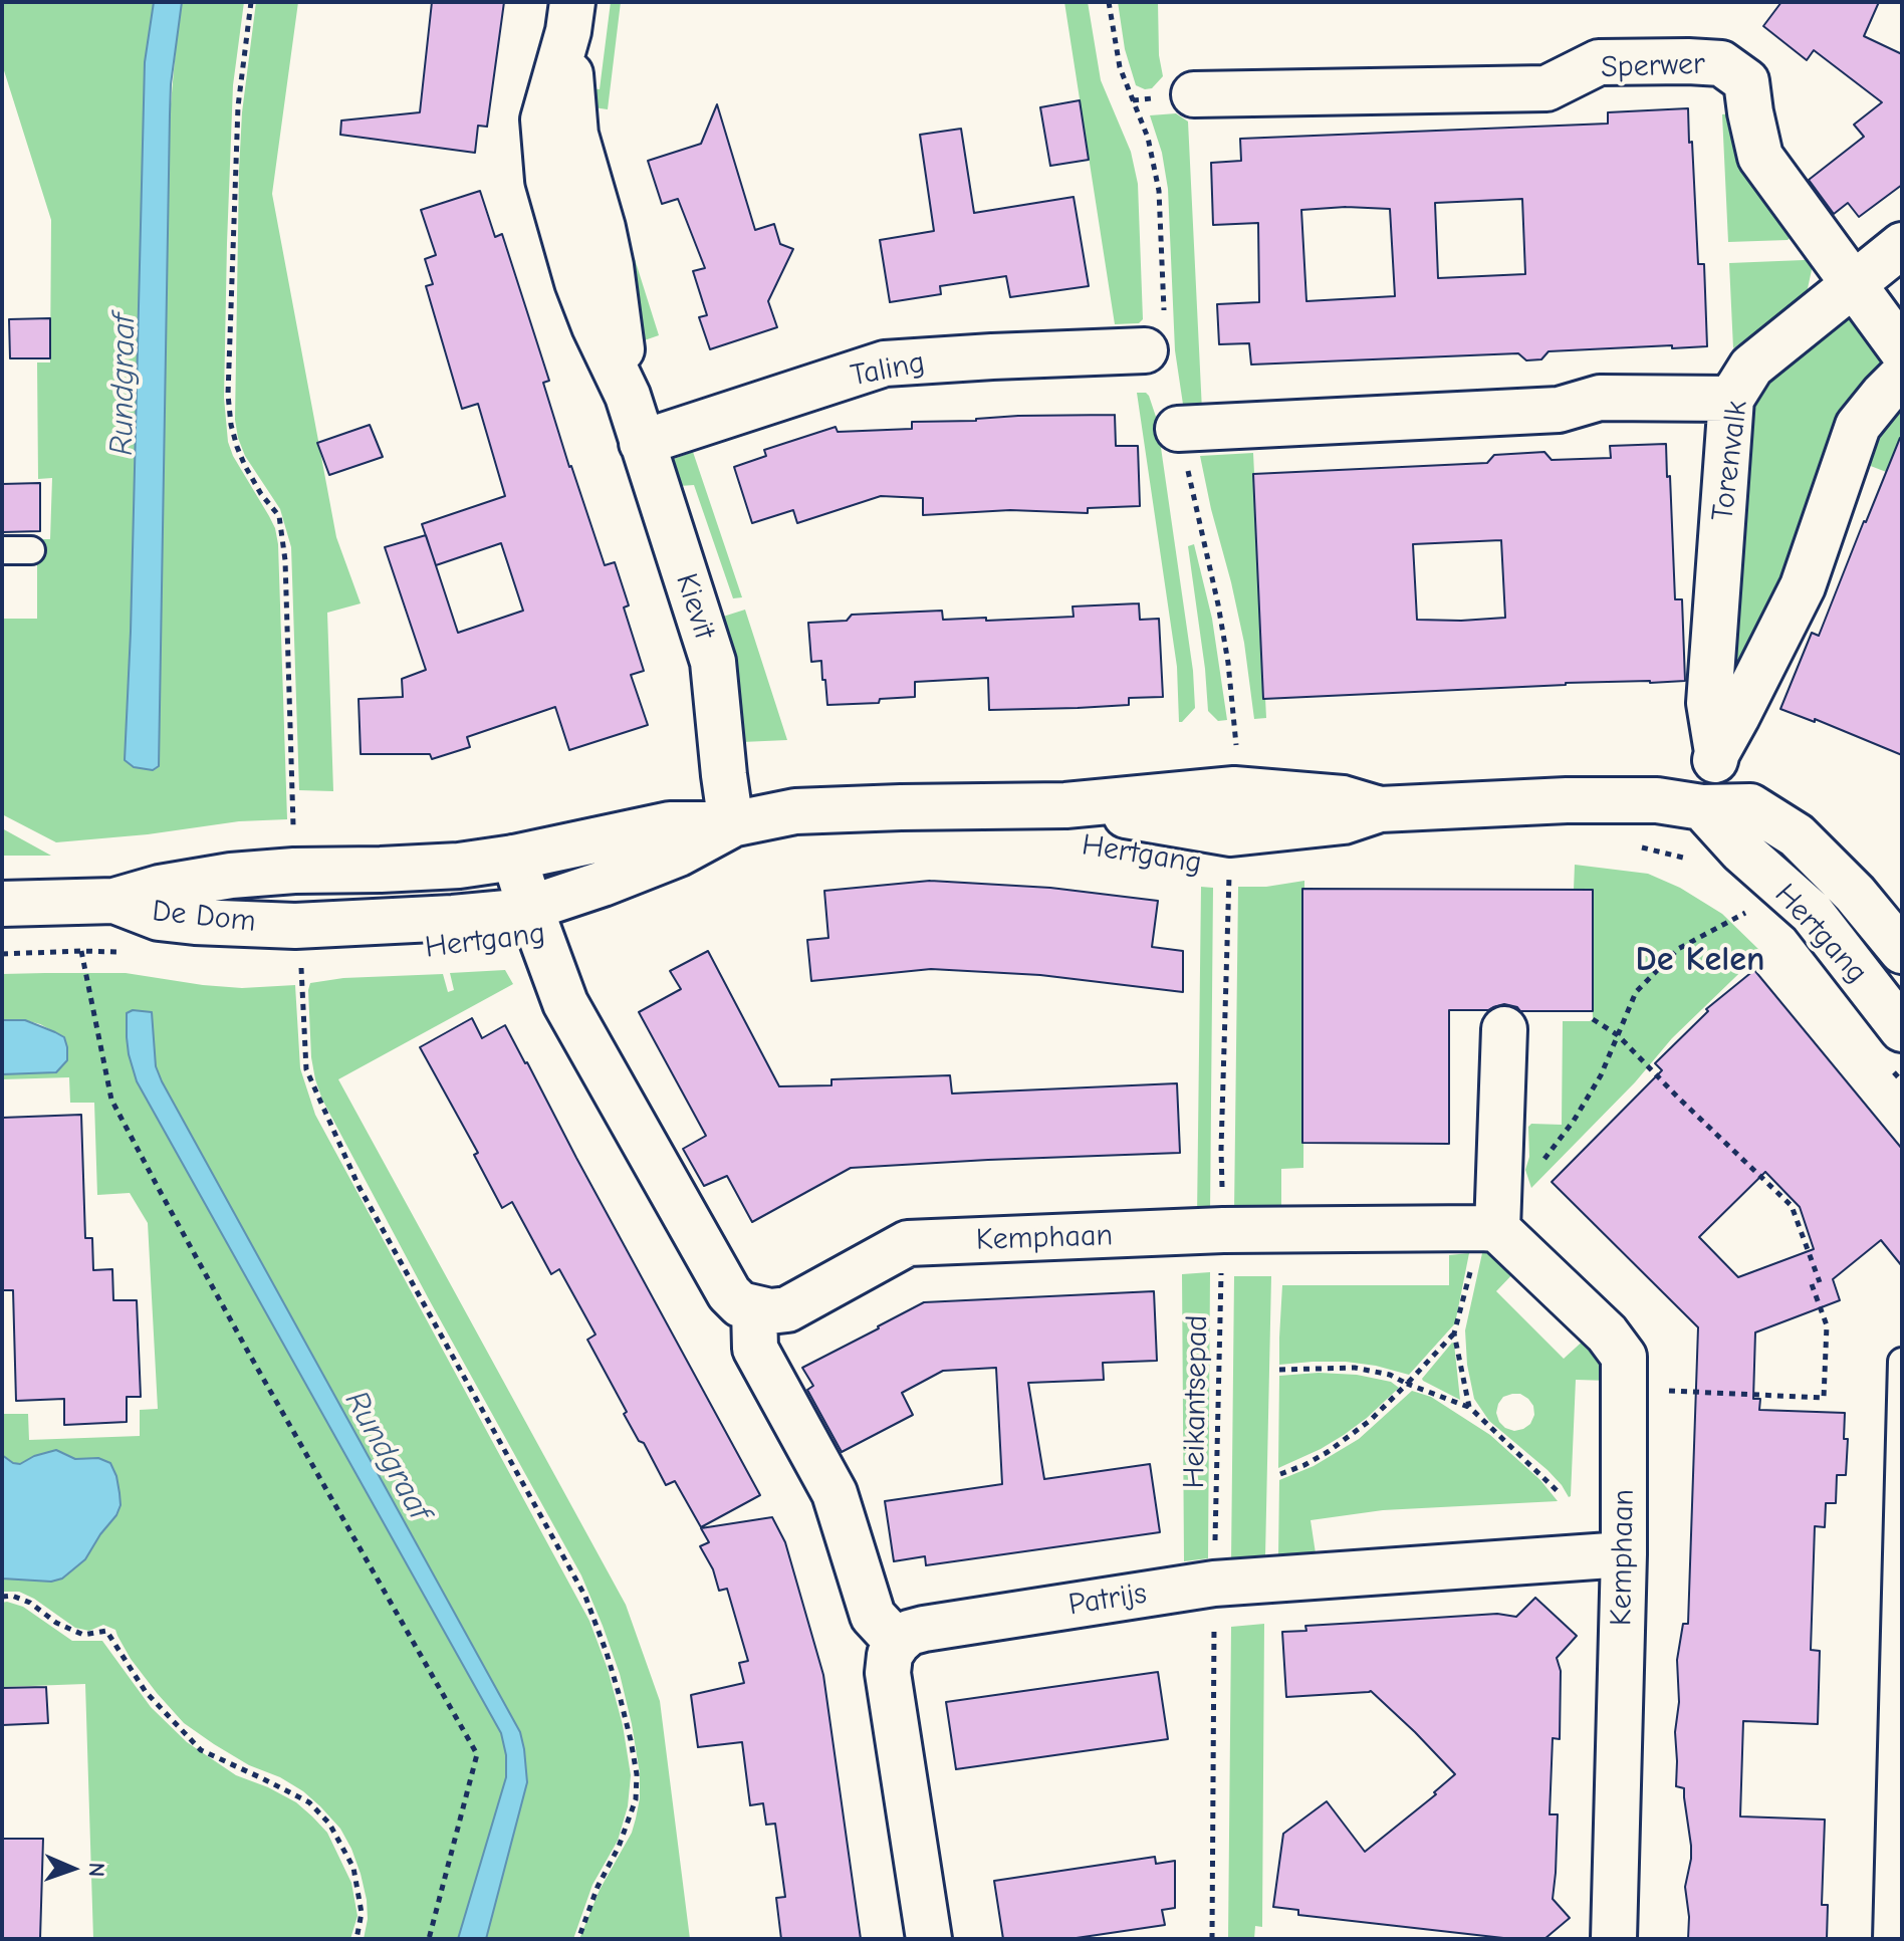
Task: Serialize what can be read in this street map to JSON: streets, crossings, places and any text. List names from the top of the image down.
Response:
{
  "streets": {
    "street": [
      "Sperwer",
      "Taling",
      "Torenvalk",
      "Kievit",
      "Hertgang",
      "De Dom",
      "Kemphaan",
      "Patrijs"
    ],
    "path": ["Heikantsepad"]
  },
  "crossings": [
    ["Sperwer", "Torenvalk"],
    ["Taling", "Kievit"],
    ["Torenvalk", "Hertgang"],
    ["Kievit", "Hertgang"],
    ["Hertgang", "De Dom"],
    ["Kemphaan", "Heikantsepad"],
    ["Kemphaan", "Patrijs"],
    ["Heikantsepad", "Patrijs"]
  ],
  "districts": ["De Kelen"],
  "water": ["Rundgraaf"],
  "north": "right"
}
